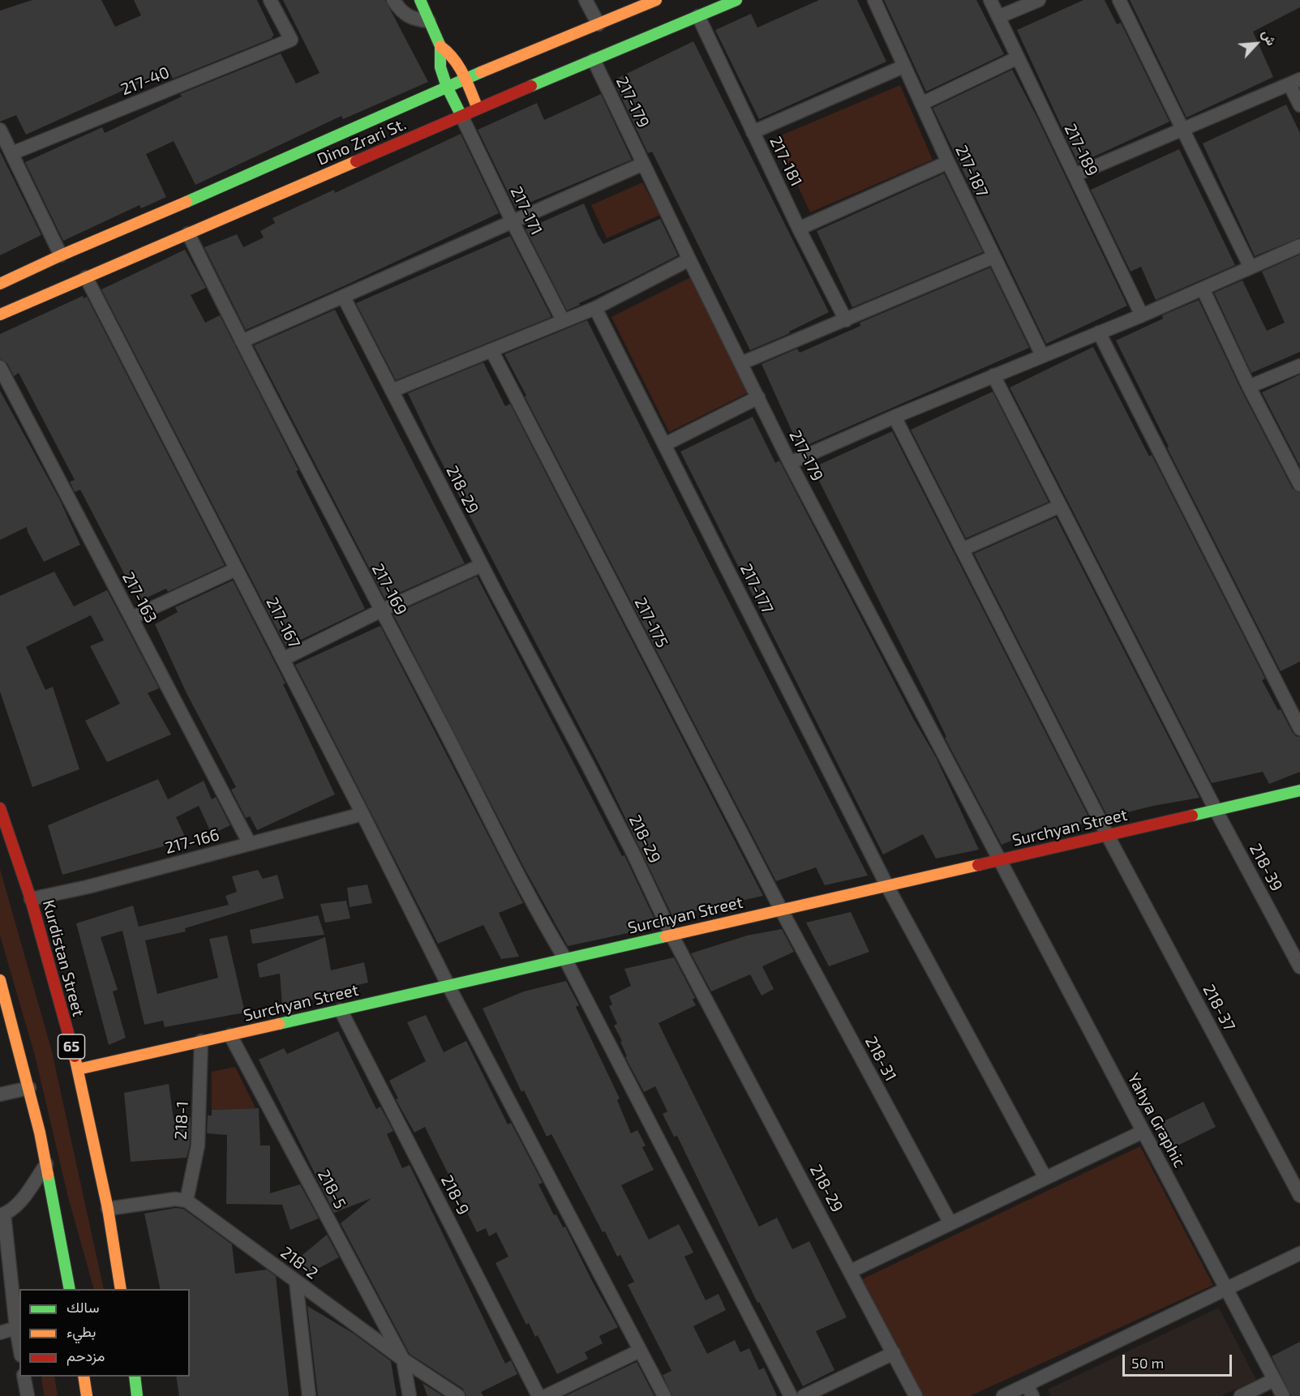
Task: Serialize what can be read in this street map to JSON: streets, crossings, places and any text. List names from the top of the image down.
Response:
{
  "streets": {
    "main road": [
      "Dino Zrari St.",
      "Surchyan Street",
      "Kurdistan Street",
      "65"
    ],
    "street": [
      "217-40",
      "217-179",
      "217-189",
      "217-181",
      "217-187",
      "217-171",
      "218-29",
      "217-177",
      "217-169",
      "217-163",
      "217-167",
      "217-175",
      "217-166",
      "218-39",
      "218-37",
      "218-31",
      "218-1",
      "Yahya Graphic",
      "218-5",
      "218-9",
      "218-2"
    ]
  },
  "crossings": [
    ["217-179", "Dino Zrari St."],
    ["217-179", "Surchyan Street"],
    ["217-179", "Yahya Graphic"],
    ["Dino Zrari St.", "217-181"],
    ["Dino Zrari St.", "217-171"],
    ["Dino Zrari St.", "217-169"],
    ["Dino Zrari St.", "217-167"],
    ["218-29", "Surchyan Street"],
    ["217-177", "Surchyan Street"],
    ["217-169", "Surchyan Street"],
    ["217-163", "217-166"],
    ["217-167", "Surchyan Street"],
    ["217-167", "217-166"],
    ["217-175", "Surchyan Street"],
    ["217-175", "218-31"],
    ["Surchyan Street", "218-39"],
    ["Surchyan Street", "Kurdistan Street"],
    ["Surchyan Street", "218-37"],
    ["Surchyan Street", "218-31"],
    ["Surchyan Street", "218-1"],
    ["Surchyan Street", "Yahya Graphic"],
    ["Surchyan Street", "218-5"],
    ["Surchyan Street", "218-9"],
    ["217-166", "Kurdistan Street"],
    ["218-1", "218-2"],
    ["218-5", "218-2"]
  ],
  "legend": ["سالك", "بطيء", "مزدحم"],
  "scale_bar": "50 m",
  "north": "top right"
}
